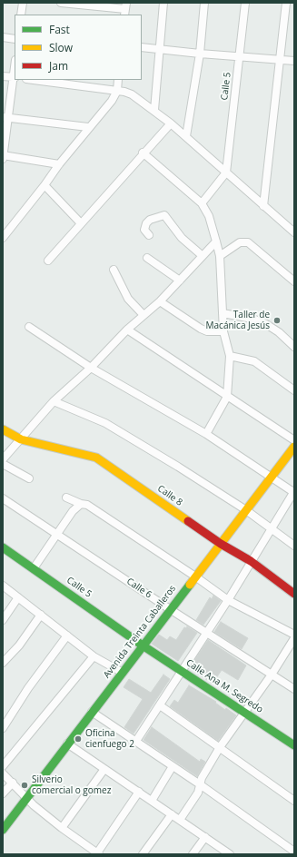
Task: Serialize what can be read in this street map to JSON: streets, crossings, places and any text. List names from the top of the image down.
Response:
{
  "streets": {
    "street": [
      "Calle 5",
      "Calle 8",
      "Calle 6",
      "Avenida Treinta Caballeros",
      "Calle Ana M. Segredo"
    ]
  },
  "crossings": [
    ["Calle 5", "Avenida Treinta Caballeros"],
    ["Calle 5", "Calle Ana M. Segredo"],
    ["Calle 8", "Avenida Treinta Caballeros"],
    ["Calle 6", "Avenida Treinta Caballeros"],
    ["Avenida Treinta Caballeros", "Calle Ana M. Segredo"]
  ],
  "places": ["Taller de Macánica Jesús", "Oficina cienfuego 2", "Silverio comercial o gomez"],
  "legend": ["Fast", "Slow", "Jam"]
}
